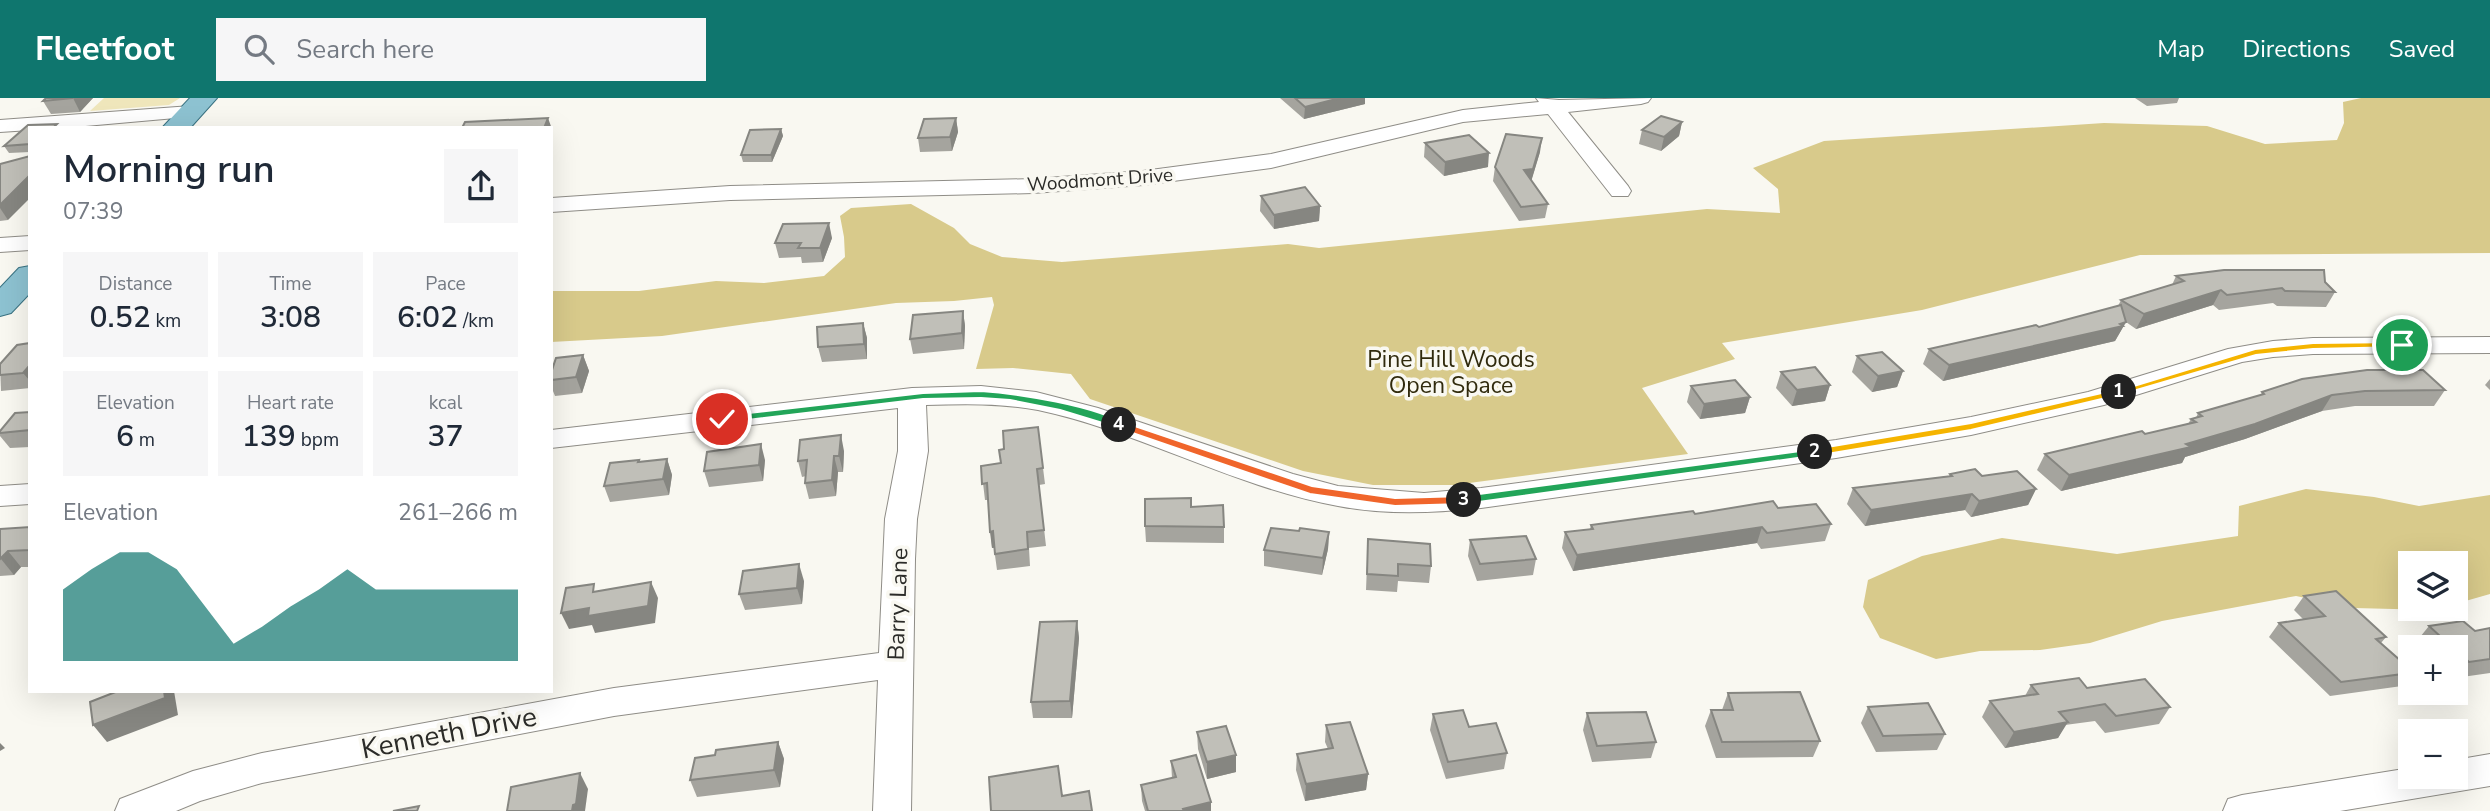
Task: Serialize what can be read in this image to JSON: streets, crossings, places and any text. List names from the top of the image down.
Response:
{
  "streets": {
    "street": ["Woodmont Drive", "Barry Lane", "Kenneth Drive"]
  },
  "crossings": [
    ["Barry Lane", "Kenneth Drive"]
  ],
  "parks": ["Pine Hill Woods Open Space"],
  "page": {
    "header": "Fleetfoot",
    "search": "Search here",
    "nav": ["Map", "Directions", "Saved"],
    "heading": ["Morning run", "07:39"],
    "stats": [
      ["Distance", "0.52 km"],
      ["Time", "3:08"],
      ["Pace", "6:02 /km"],
      ["Elevation", "6 m"],
      ["Heart rate", "139 bpm"],
      ["kcal", "37"]
    ],
    "pins": [
      "1",
      "4",
      "2",
      "3"
    ],
    "chart": ["Elevation", "261–266 m"],
    "map_buttons": ["+", "−"]
  }
}
